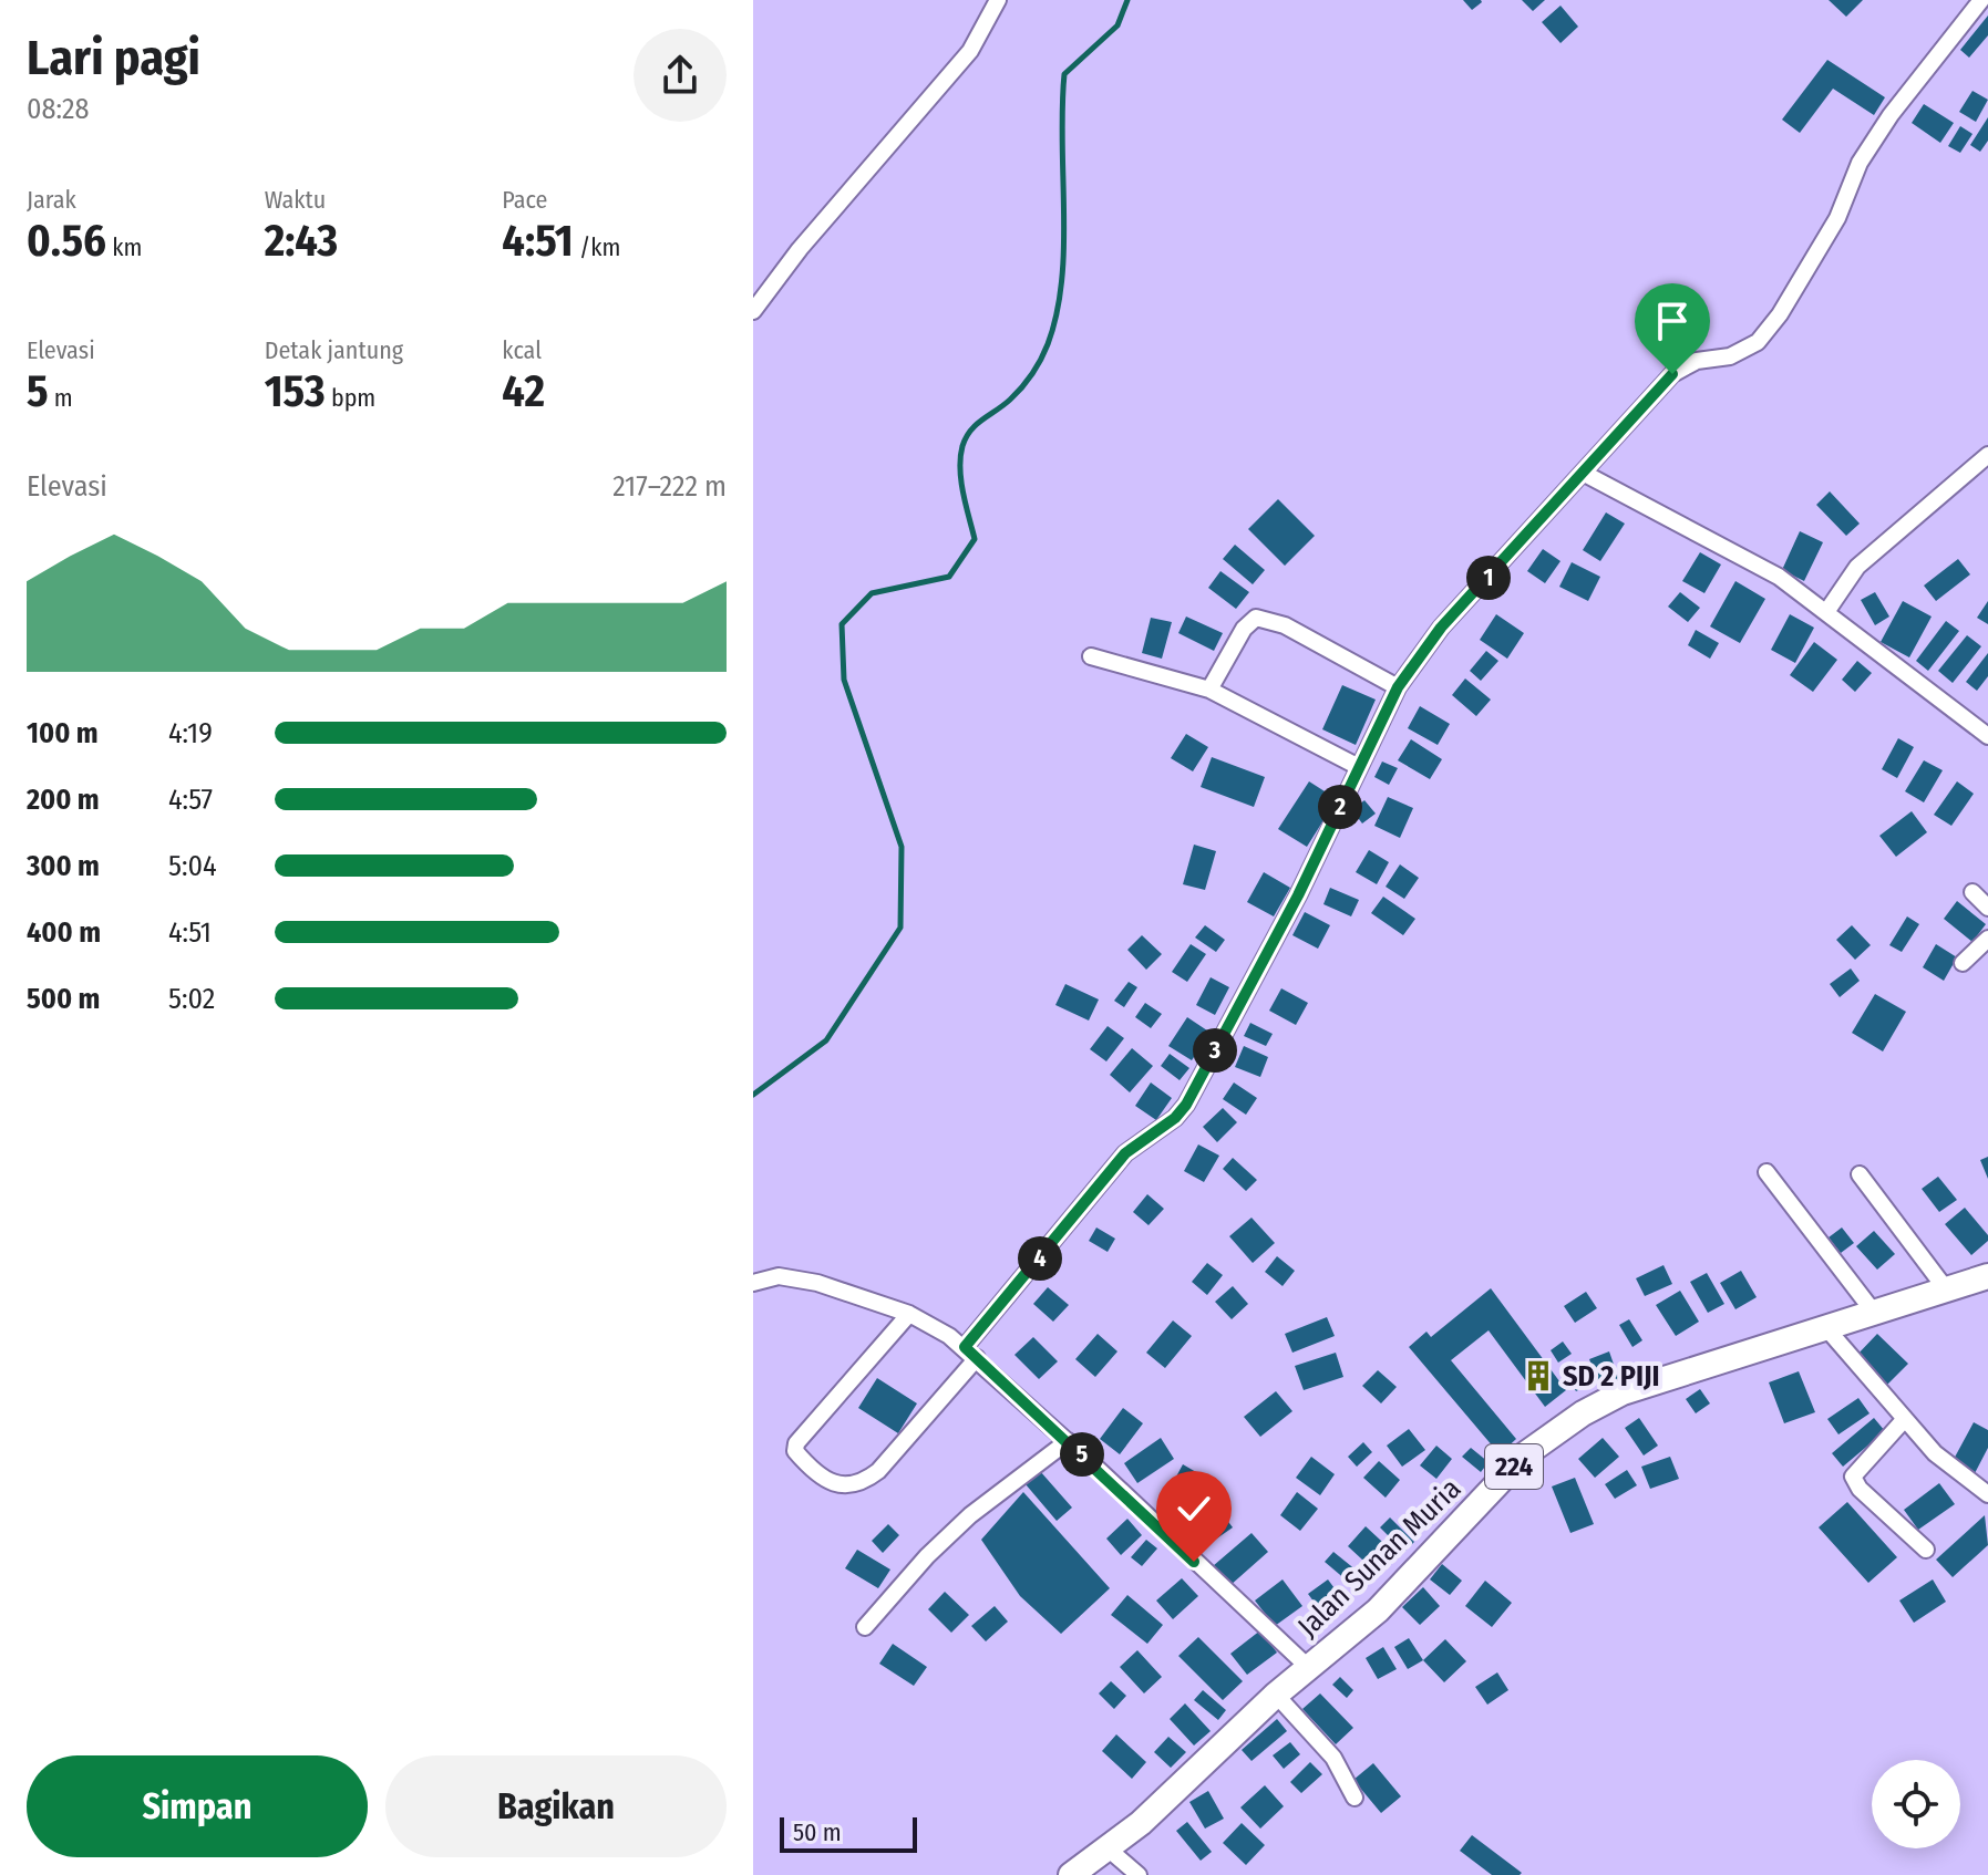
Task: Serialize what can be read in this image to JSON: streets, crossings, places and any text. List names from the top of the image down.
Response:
{
  "streets": {
    "main road": ["224", "Jalan Sunan Muria"]
  },
  "crossings": [
    ["224", "Jalan Sunan Muria"]
  ],
  "places": {
    "building": ["SD 2 PIJI"]
  },
  "scale_bar": "50 m",
  "page": {
    "heading": ["Lari pagi", "08:28"],
    "stats": [
      ["Jarak", "0.56 km"],
      ["Waktu", "2:43"],
      ["Pace", "4:51 /km"],
      ["Elevasi", "5 m"],
      ["Detak jantung", "153 bpm"],
      ["kcal", "42"]
    ],
    "chart": ["Elevasi", "217–222 m"],
    "pins": [
      "1",
      "2",
      "3",
      "4",
      "5"
    ],
    "list": [
      {
        "name": "100 m",
        "note": "4:19"
      },
      {
        "name": "200 m",
        "note": "4:57"
      },
      {
        "name": "300 m",
        "note": "5:04"
      },
      {
        "name": "400 m",
        "note": "4:51"
      },
      {
        "name": "500 m",
        "note": "5:02"
      }
    ],
    "buttons": ["Simpan", "Bagikan"],
    "scale": "50 m"
  }
}
